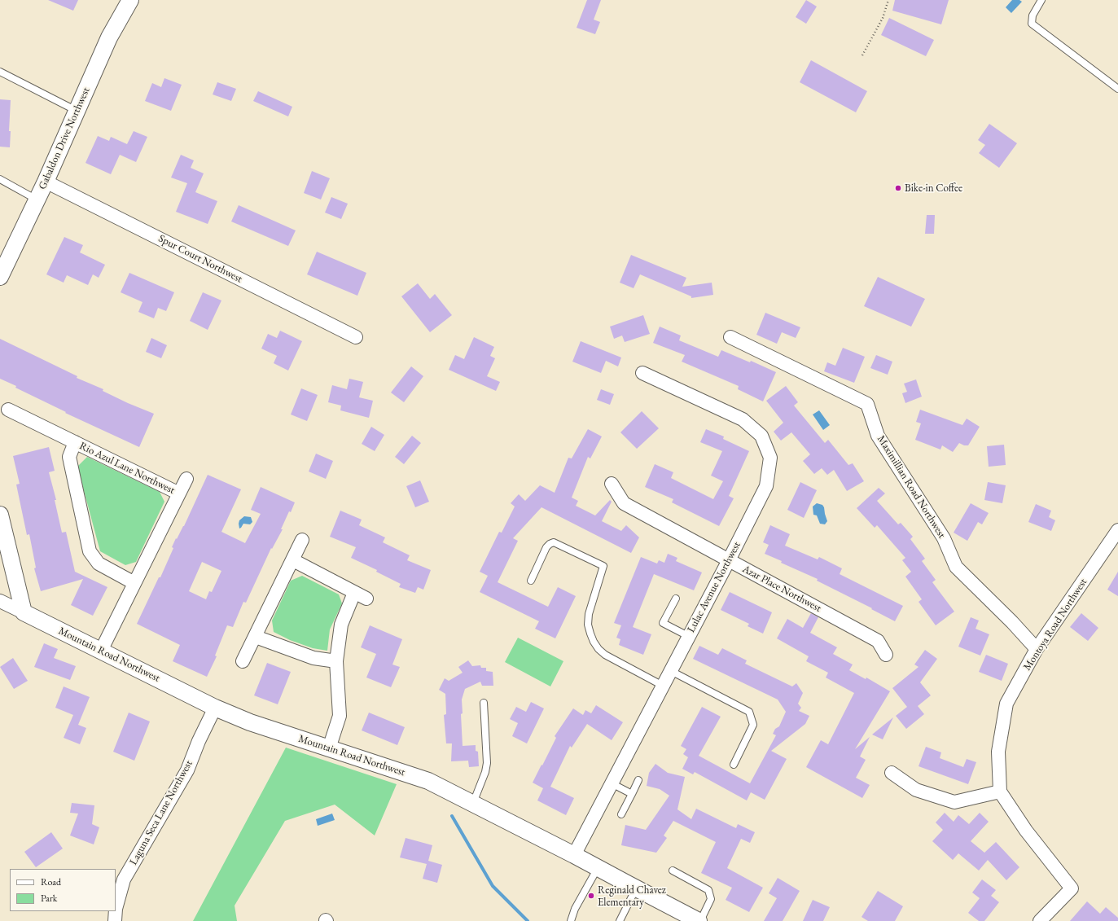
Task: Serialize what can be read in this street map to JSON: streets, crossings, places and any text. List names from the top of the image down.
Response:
{
  "streets": {
    "street": [
      "Gabaldon Drive Northwest",
      "Spur Court Northwest",
      "Rio Azul Lane Northwest",
      "Maximillian Road Northwest",
      "Lulac Avenue Northwest",
      "Azar Place Northwest",
      "Montoya Road Northwest",
      "Mountain Road Northwest",
      "Laguna Seca Lane Northwest"
    ]
  },
  "crossings": [
    ["Gabaldon Drive Northwest", "Spur Court Northwest"],
    ["Rio Azul Lane Northwest", "Mountain Road Northwest"],
    ["Maximillian Road Northwest", "Montoya Road Northwest"],
    ["Lulac Avenue Northwest", "Azar Place Northwest"],
    ["Lulac Avenue Northwest", "Mountain Road Northwest"],
    ["Mountain Road Northwest", "Laguna Seca Lane Northwest"]
  ],
  "places": ["Bike-in Coffee", "Reginald Chavez Elementary"],
  "legend": ["Road", "Park"]
}
